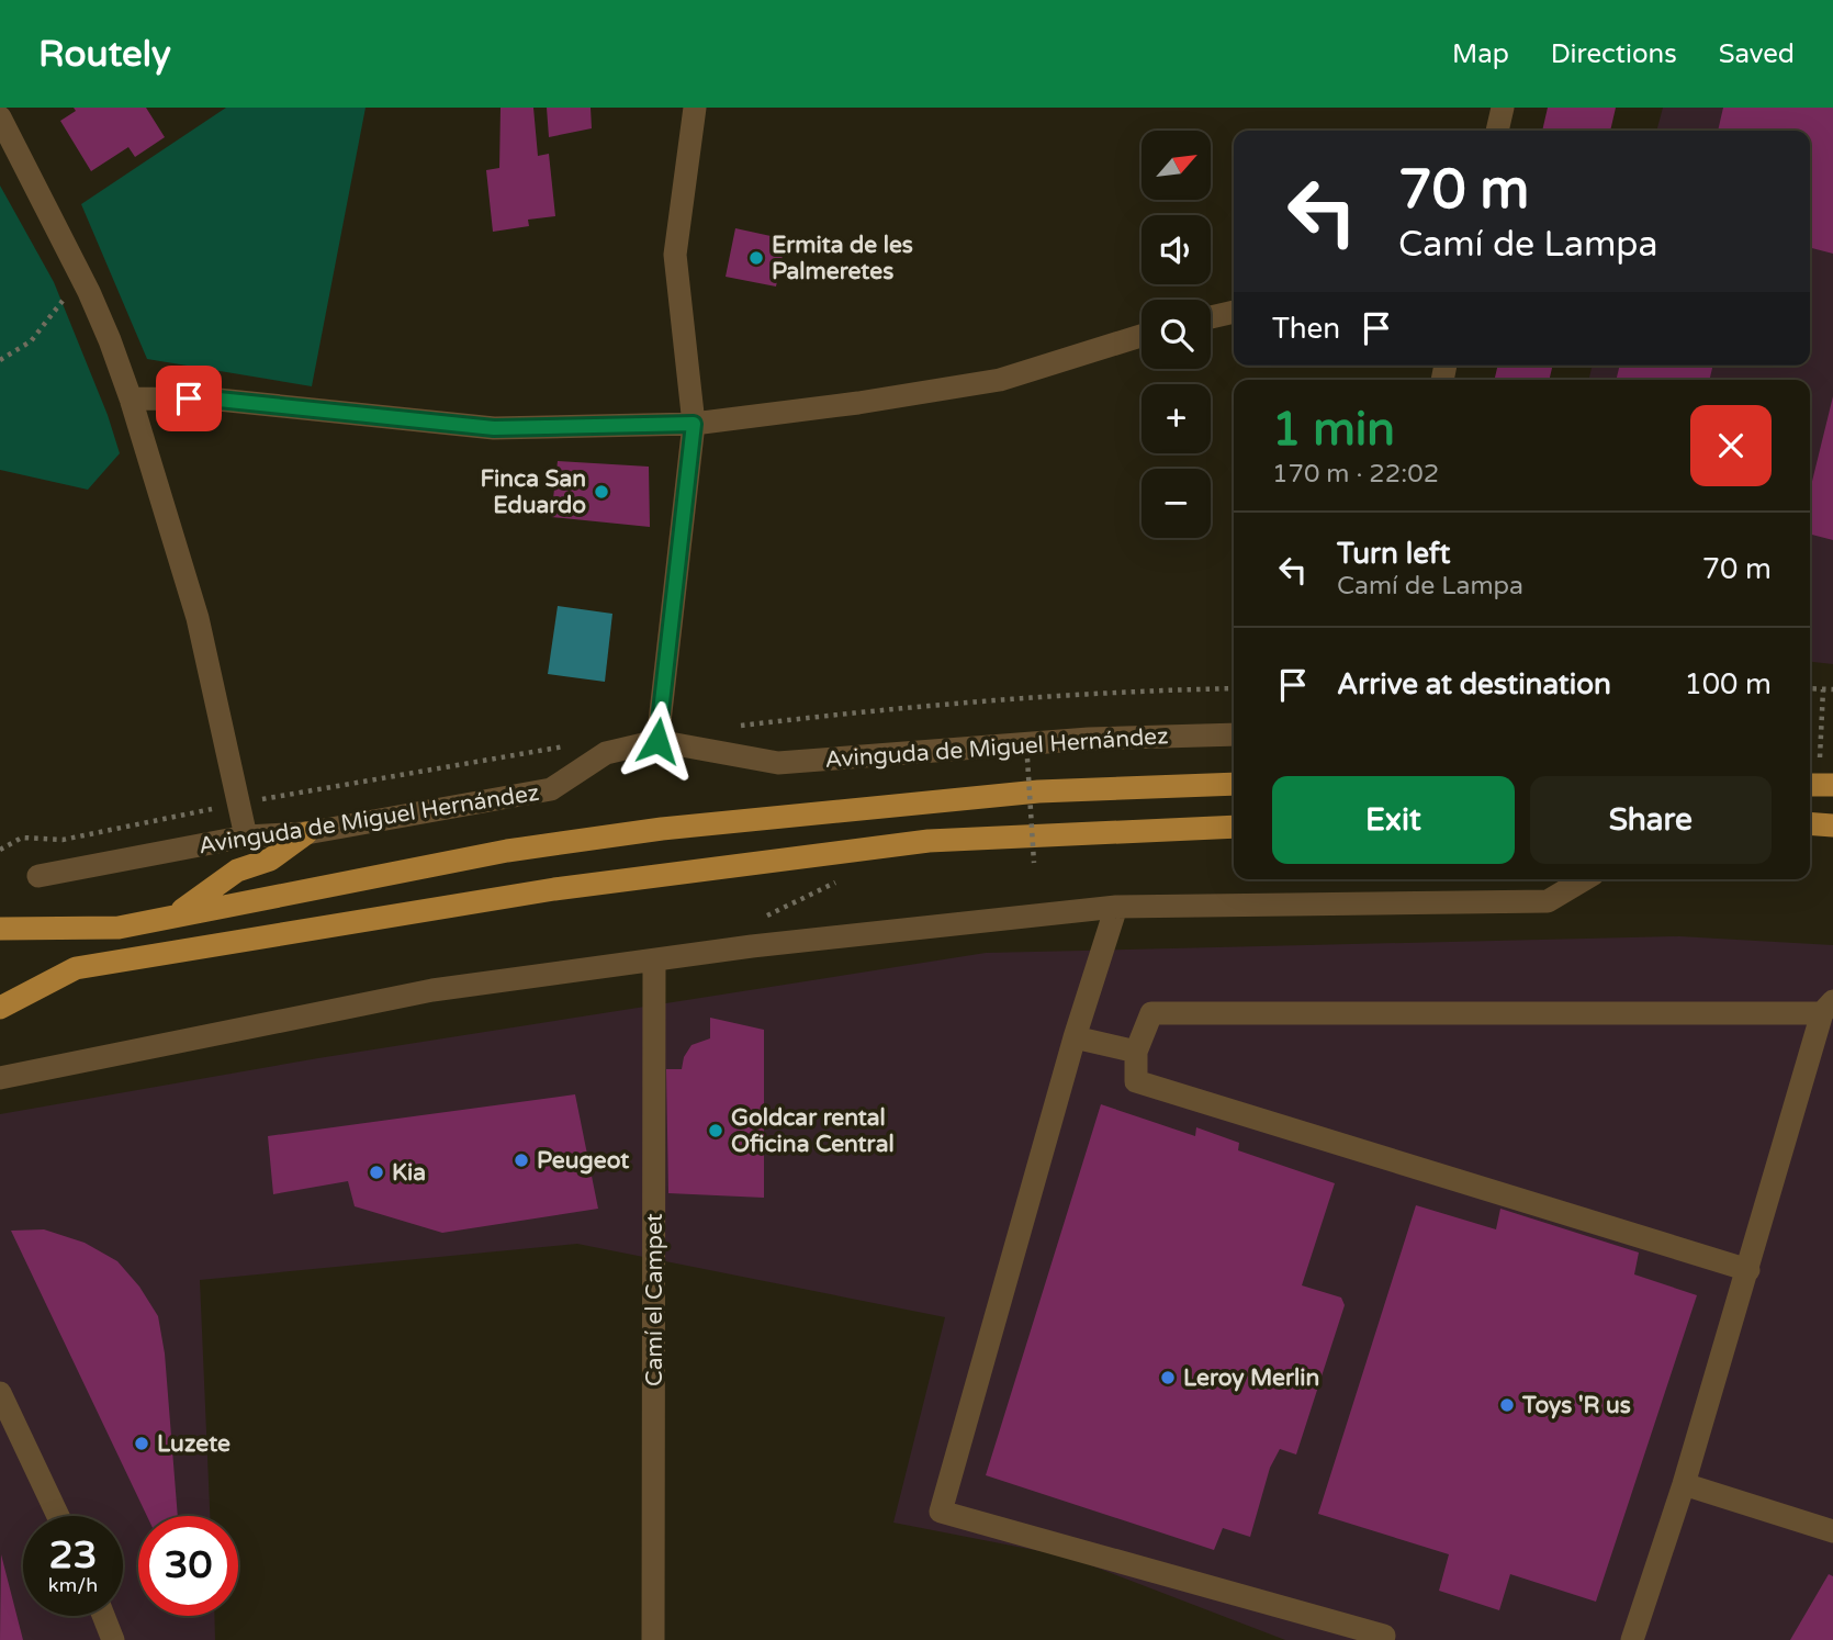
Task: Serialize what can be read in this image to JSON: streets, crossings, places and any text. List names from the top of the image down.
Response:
{
  "streets": {
    "street": ["Avinguda de Miguel Hernández", "Camí el Campet"]
  },
  "places": [
    "Ermita de les Palmeretes",
    "Finca San Eduardo",
    "Goldcar rental Oficina Central",
    "Peugeot",
    "Kia",
    "Leroy Merlin",
    "Toys 'R us",
    "Luzete"
  ],
  "north": "top right",
  "page": {
    "header": "Routely",
    "nav": ["Map", "Directions", "Saved"],
    "map_buttons": ["+", "−"],
    "turn": ["70 m", "Camí de Lampa"],
    "then": "Then",
    "heading": ["1 min", "170 m · 22:02"],
    "list": [
      {
        "name": "Turn left",
        "note": "Camí de Lampa",
        "value": "70 m"
      },
      {
        "name": "Arrive at destination",
        "value": "100 m"
      }
    ],
    "buttons": ["Exit", "Share"],
    "speed": "23 km/h",
    "limit": "30"
  }
}
